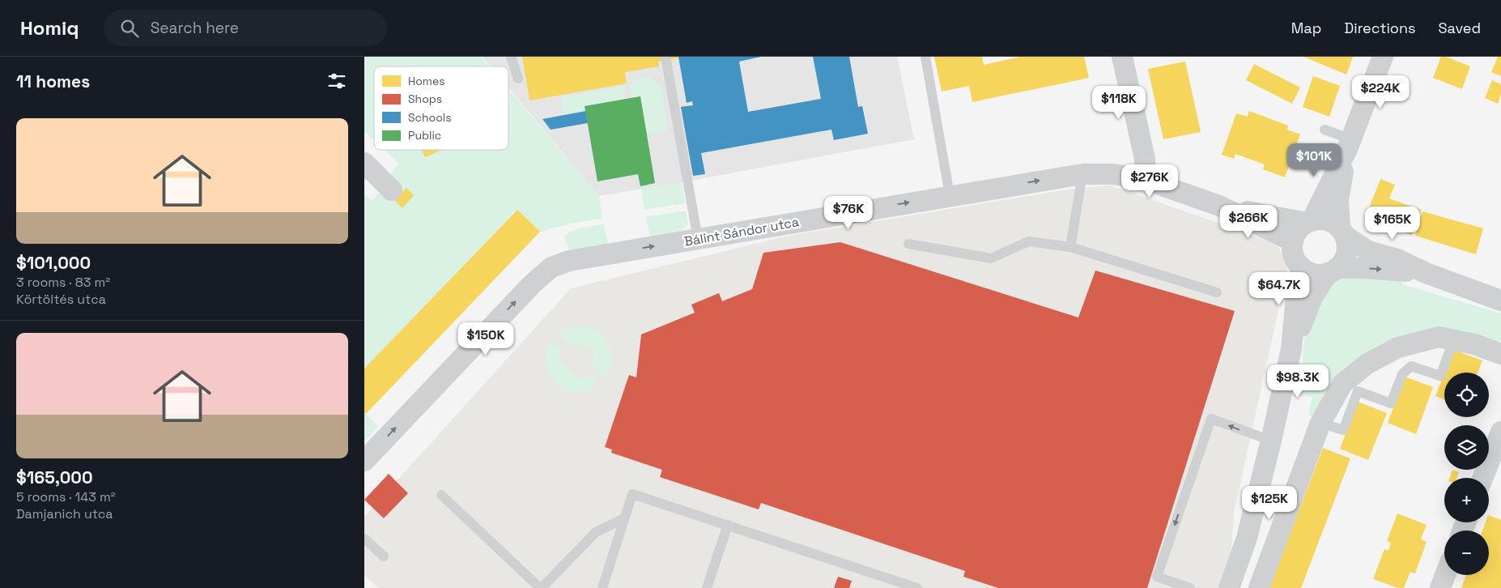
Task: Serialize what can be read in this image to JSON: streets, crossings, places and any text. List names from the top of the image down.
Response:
{
  "streets": {
    "street": ["Bálint Sándor utca"]
  },
  "one_way": ["Bálint Sándor utca"],
  "legend": [
    "Homes",
    "Shops",
    "Schools",
    "Public"
  ],
  "page": {
    "header": "Homiq",
    "search": "Search here",
    "nav": ["Map", "Directions", "Saved"],
    "heading": "11 homes",
    "price": [
      "$224K",
      "$118K",
      "$101K",
      "$276K",
      "$76K",
      "$266K",
      "$165K",
      "$64.7K",
      "$150K",
      "$98.3K",
      "$125K"
    ],
    "list": [
      {
        "name": "$101,000",
        "note": "3 rooms · 83 m² · Körtöltés utca"
      },
      {
        "name": "$165,000",
        "note": "5 rooms · 143 m² · Damjanich utca"
      }
    ],
    "map_buttons": ["+", "−"]
  }
}
